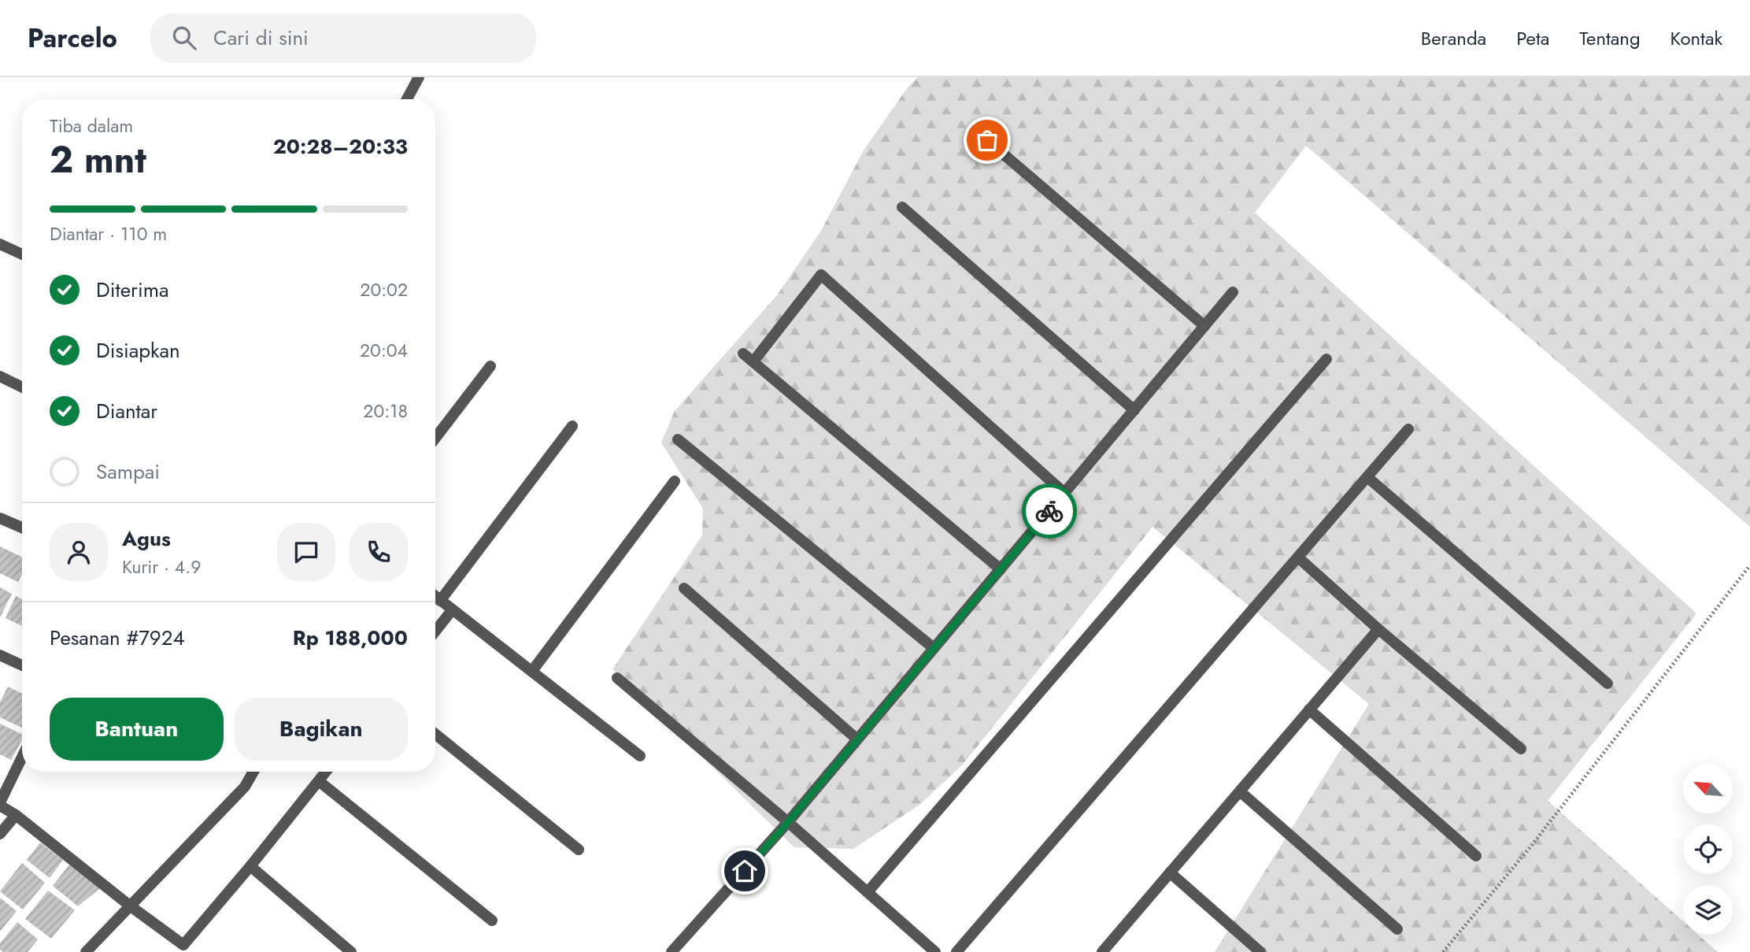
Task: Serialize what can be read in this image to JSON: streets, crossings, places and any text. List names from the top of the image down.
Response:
{
  "north": "top left",
  "page": {
    "header": "Parcelo",
    "search": "Cari di sini",
    "nav": [
      "Beranda",
      "Peta",
      "Tentang",
      "Kontak"
    ],
    "heading": ["2 mnt", "Tiba dalam", "20:28–20:33"],
    "panel": [
      "Agus",
      "Kurir · 4.9",
      "Pesanan #7924",
      "Rp 188,000"
    ],
    "bar": "Diantar · 110 m",
    "list": [
      ["Diterima", "20:02"],
      ["Disiapkan", "20:04"],
      ["Diantar", "20:18"],
      "Sampai"
    ],
    "buttons": ["Bantuan", "Bagikan"]
  }
}
